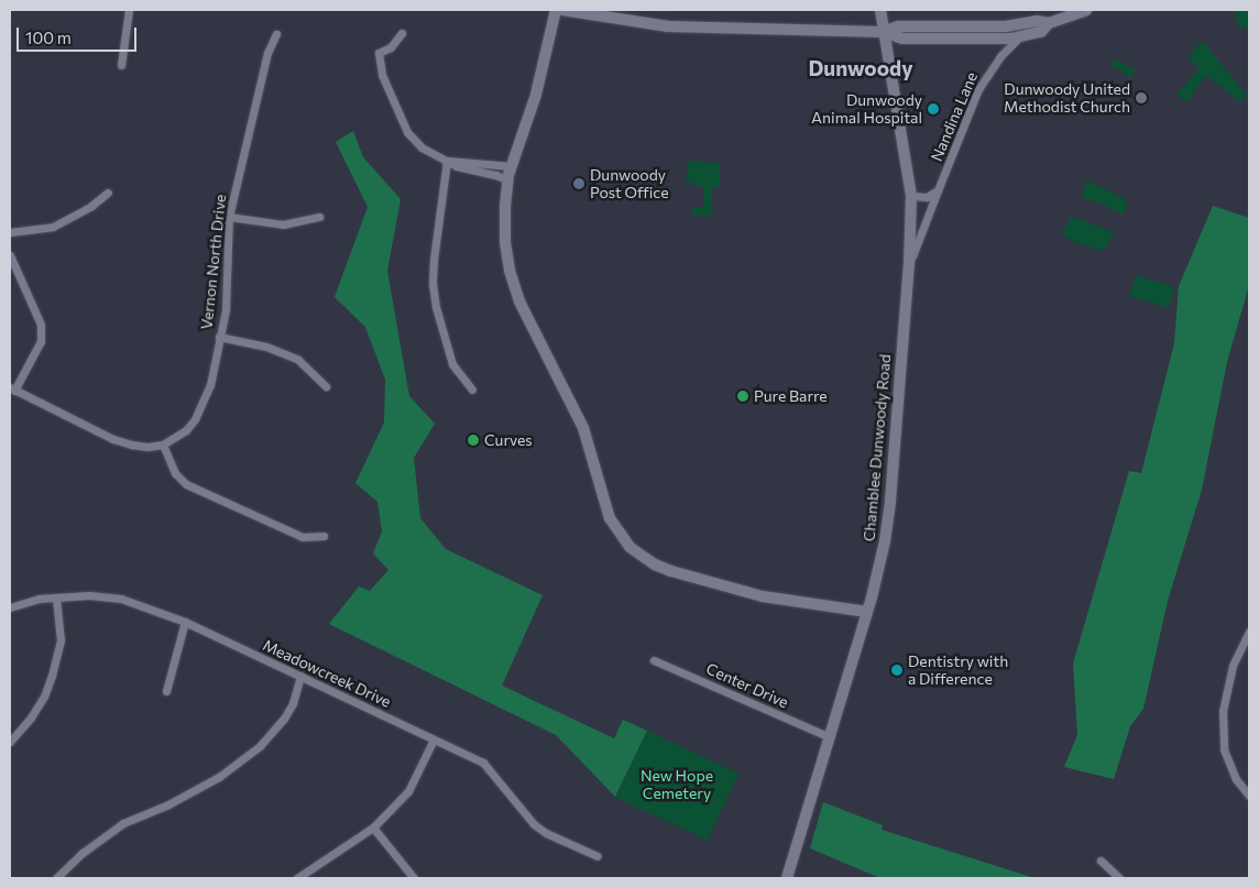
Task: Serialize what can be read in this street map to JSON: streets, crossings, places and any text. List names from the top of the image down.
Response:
{
  "streets": {
    "street": [
      "Nandina Lane",
      "Vernon North Drive",
      "Chamblee Dunwoody Road",
      "Meadowcreek Drive",
      "Center Drive"
    ]
  },
  "crossings": [
    ["Nandina Lane", "Chamblee Dunwoody Road"],
    ["Chamblee Dunwoody Road", "Center Drive"]
  ],
  "districts": ["Dunwoody"],
  "parks": ["New Hope Cemetery"],
  "places": [
    "Dunwoody United Methodist Church",
    "Dunwoody Animal Hospital",
    "Dunwoody Post Office",
    "Pure Barre",
    "Curves",
    "Dentistry with a Difference"
  ],
  "scale_bar": "100 m"
}
